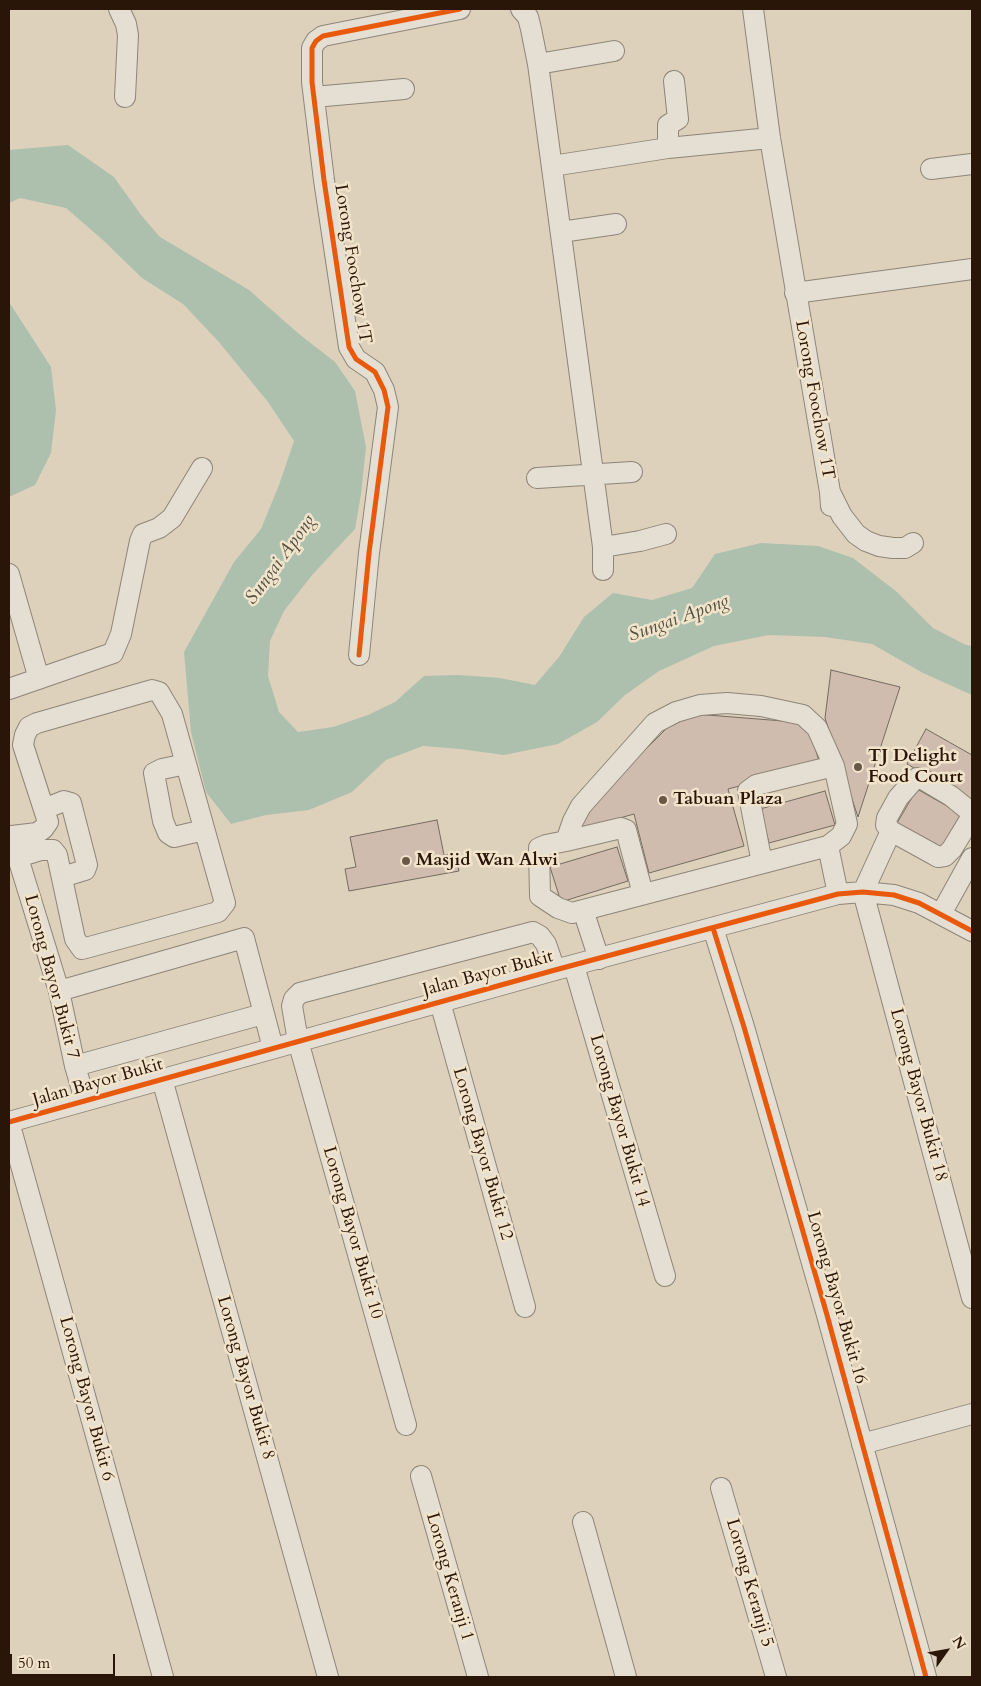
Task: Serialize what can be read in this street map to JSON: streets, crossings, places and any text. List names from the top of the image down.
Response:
{
  "streets": {
    "street": [
      "Lorong Foochow 1T",
      "Jalan Bayor Bukit",
      "Lorong Bayor Bukit 7",
      "Lorong Bayor Bukit 18",
      "Lorong Bayor Bukit 14",
      "Lorong Bayor Bukit 12",
      "Lorong Bayor Bukit 10",
      "Lorong Bayor Bukit 16",
      "Lorong Bayor Bukit 8",
      "Lorong Bayor Bukit 6",
      "Lorong Keranji 1",
      "Lorong Keranji 5"
    ]
  },
  "crossings": [
    ["Jalan Bayor Bukit", "Lorong Bayor Bukit 7"],
    ["Jalan Bayor Bukit", "Lorong Bayor Bukit 18"],
    ["Jalan Bayor Bukit", "Lorong Bayor Bukit 14"],
    ["Jalan Bayor Bukit", "Lorong Bayor Bukit 12"],
    ["Jalan Bayor Bukit", "Lorong Bayor Bukit 10"],
    ["Jalan Bayor Bukit", "Lorong Bayor Bukit 16"],
    ["Jalan Bayor Bukit", "Lorong Bayor Bukit 8"],
    ["Jalan Bayor Bukit", "Lorong Bayor Bukit 6"],
    ["Lorong Bayor Bukit 14", "Lorong Bayor Bukit 10"]
  ],
  "water": ["Sungai Apong"],
  "places": ["TJ Delight Food Court", "Tabuan Plaza", "Masjid Wan Alwi"],
  "scale_bar": "50 m",
  "north": "top right"
}
